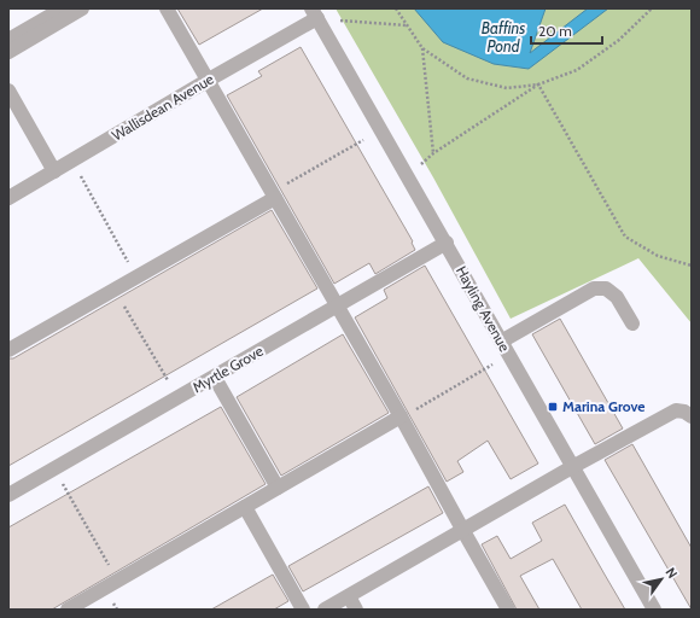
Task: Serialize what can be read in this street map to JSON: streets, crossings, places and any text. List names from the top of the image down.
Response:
{
  "streets": {
    "street": ["Wallisdean Avenue", "Hayling Avenue", "Myrtle Grove"]
  },
  "crossings": [
    ["Wallisdean Avenue", "Hayling Avenue"],
    ["Hayling Avenue", "Myrtle Grove"]
  ],
  "water": ["Baffins Pond"],
  "places": {
    "transit": ["Marina Grove"]
  },
  "scale_bar": "20 m",
  "north": "top right"
}
